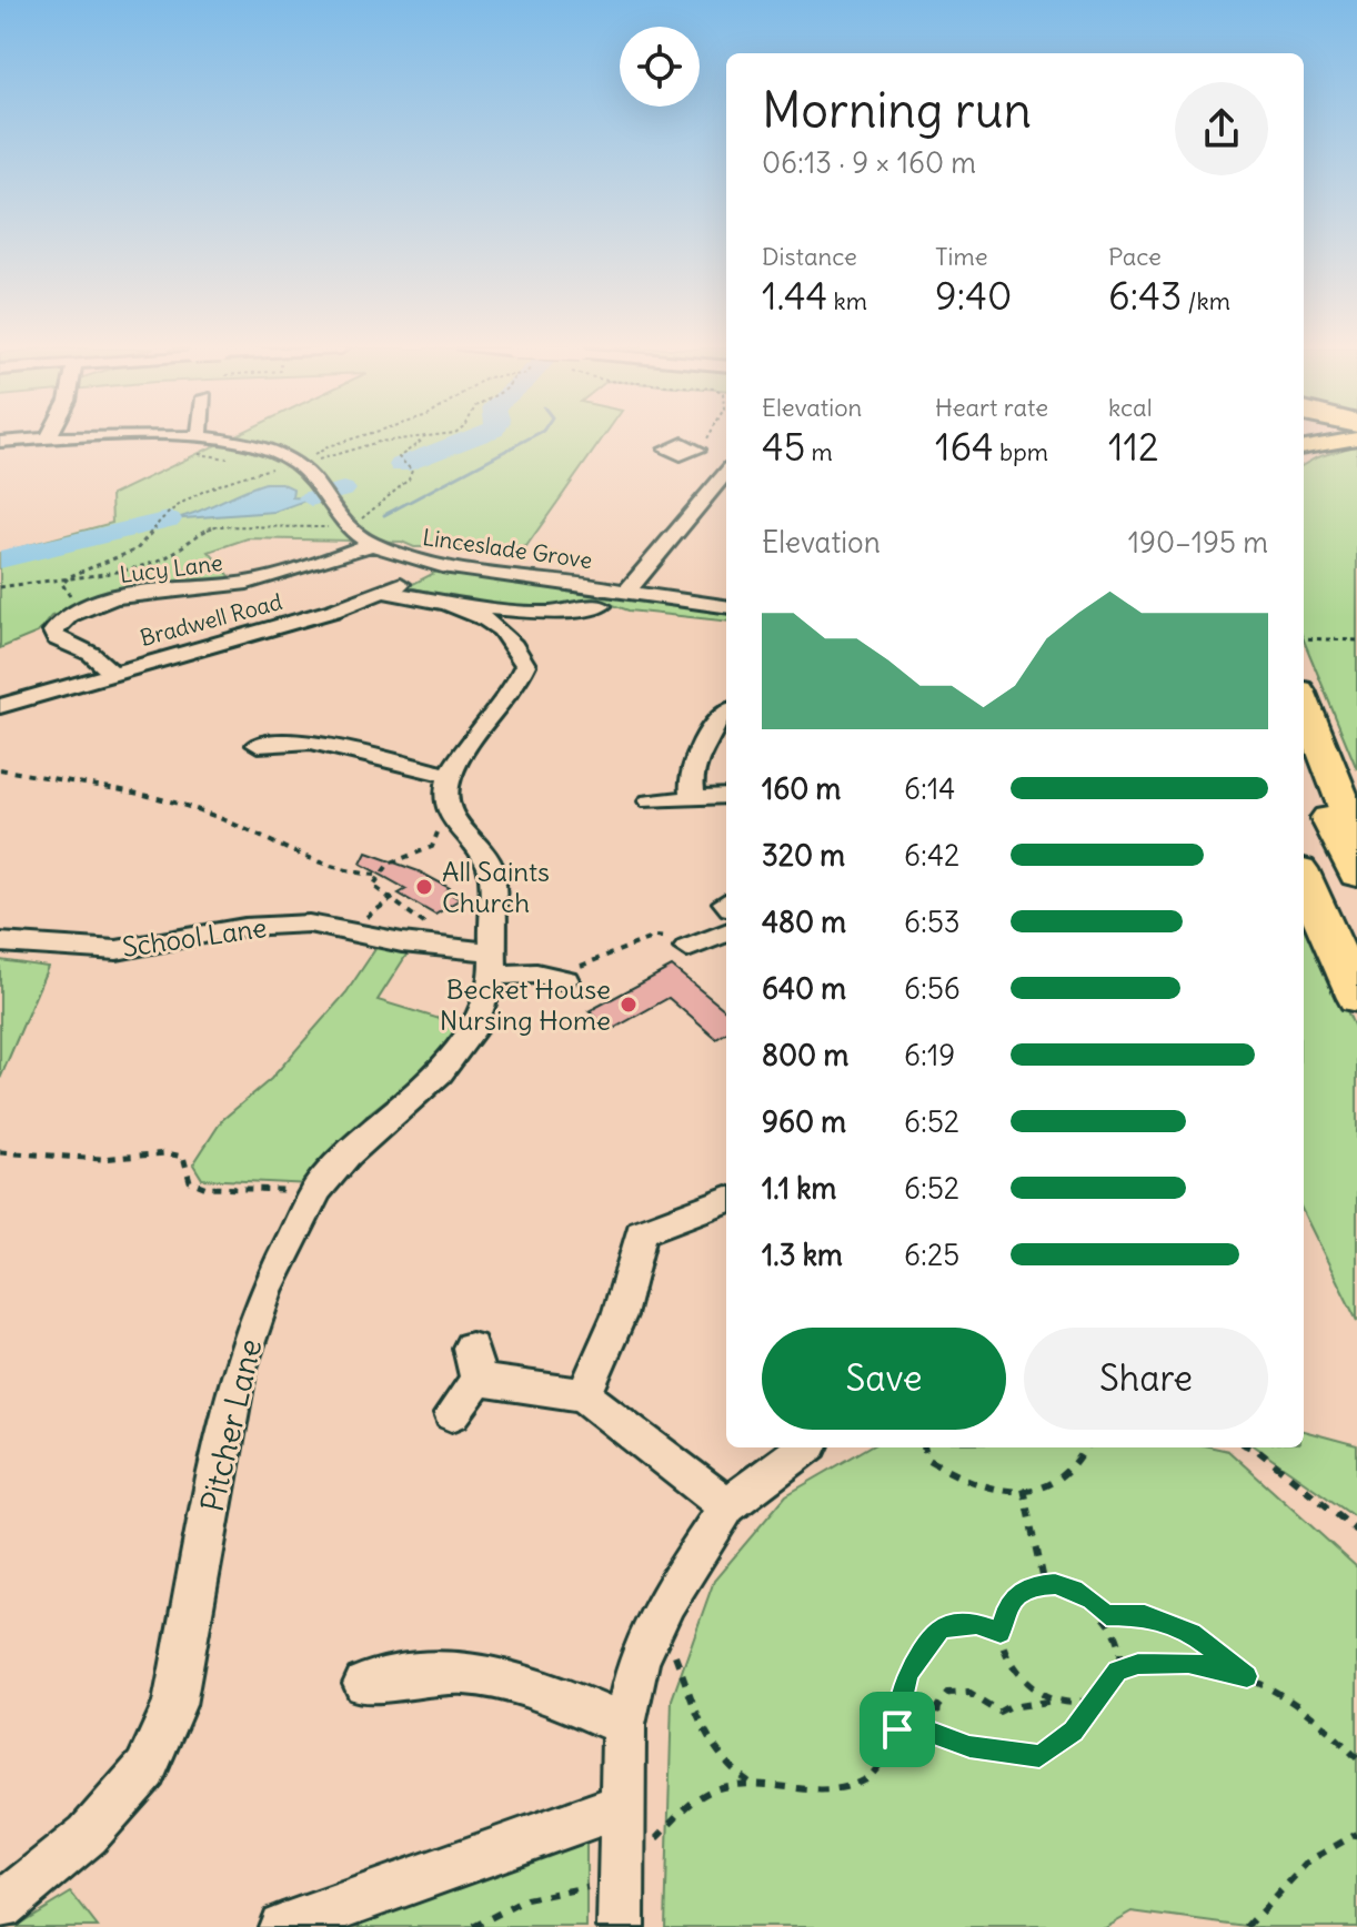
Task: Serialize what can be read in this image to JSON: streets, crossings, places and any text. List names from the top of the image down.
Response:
{
  "streets": {
    "street": [
      "Linceslade Grove",
      "Lucy Lane",
      "Bradwell Road",
      "School Lane",
      "Pitcher Lane"
    ]
  },
  "crossings": [
    ["Linceslade Grove", "Lucy Lane"],
    ["Linceslade Grove", "Bradwell Road"],
    ["Lucy Lane", "Bradwell Road"],
    ["School Lane", "Pitcher Lane"]
  ],
  "places": ["All Saints Church", "Becket House Nursing Home"],
  "page": {
    "heading": ["Morning run", "06:13 · 9 × 160 m"],
    "stats": [
      ["Distance", "1.44 km"],
      ["Time", "9:40"],
      ["Pace", "6:43 /km"],
      ["Elevation", "45 m"],
      ["Heart rate", "164 bpm"],
      ["kcal", "112"]
    ],
    "chart": ["Elevation", "190–195 m"],
    "list": [
      {
        "name": "160 m",
        "note": "6:14"
      },
      {
        "name": "320 m",
        "note": "6:42"
      },
      {
        "name": "480 m",
        "note": "6:53"
      },
      {
        "name": "640 m",
        "note": "6:56"
      },
      {
        "name": "800 m",
        "note": "6:19"
      },
      {
        "name": "960 m",
        "note": "6:52"
      },
      {
        "name": "1.1 km",
        "note": "6:52"
      },
      {
        "name": "1.3 km",
        "note": "6:25"
      }
    ],
    "buttons": ["Save", "Share"]
  }
}
